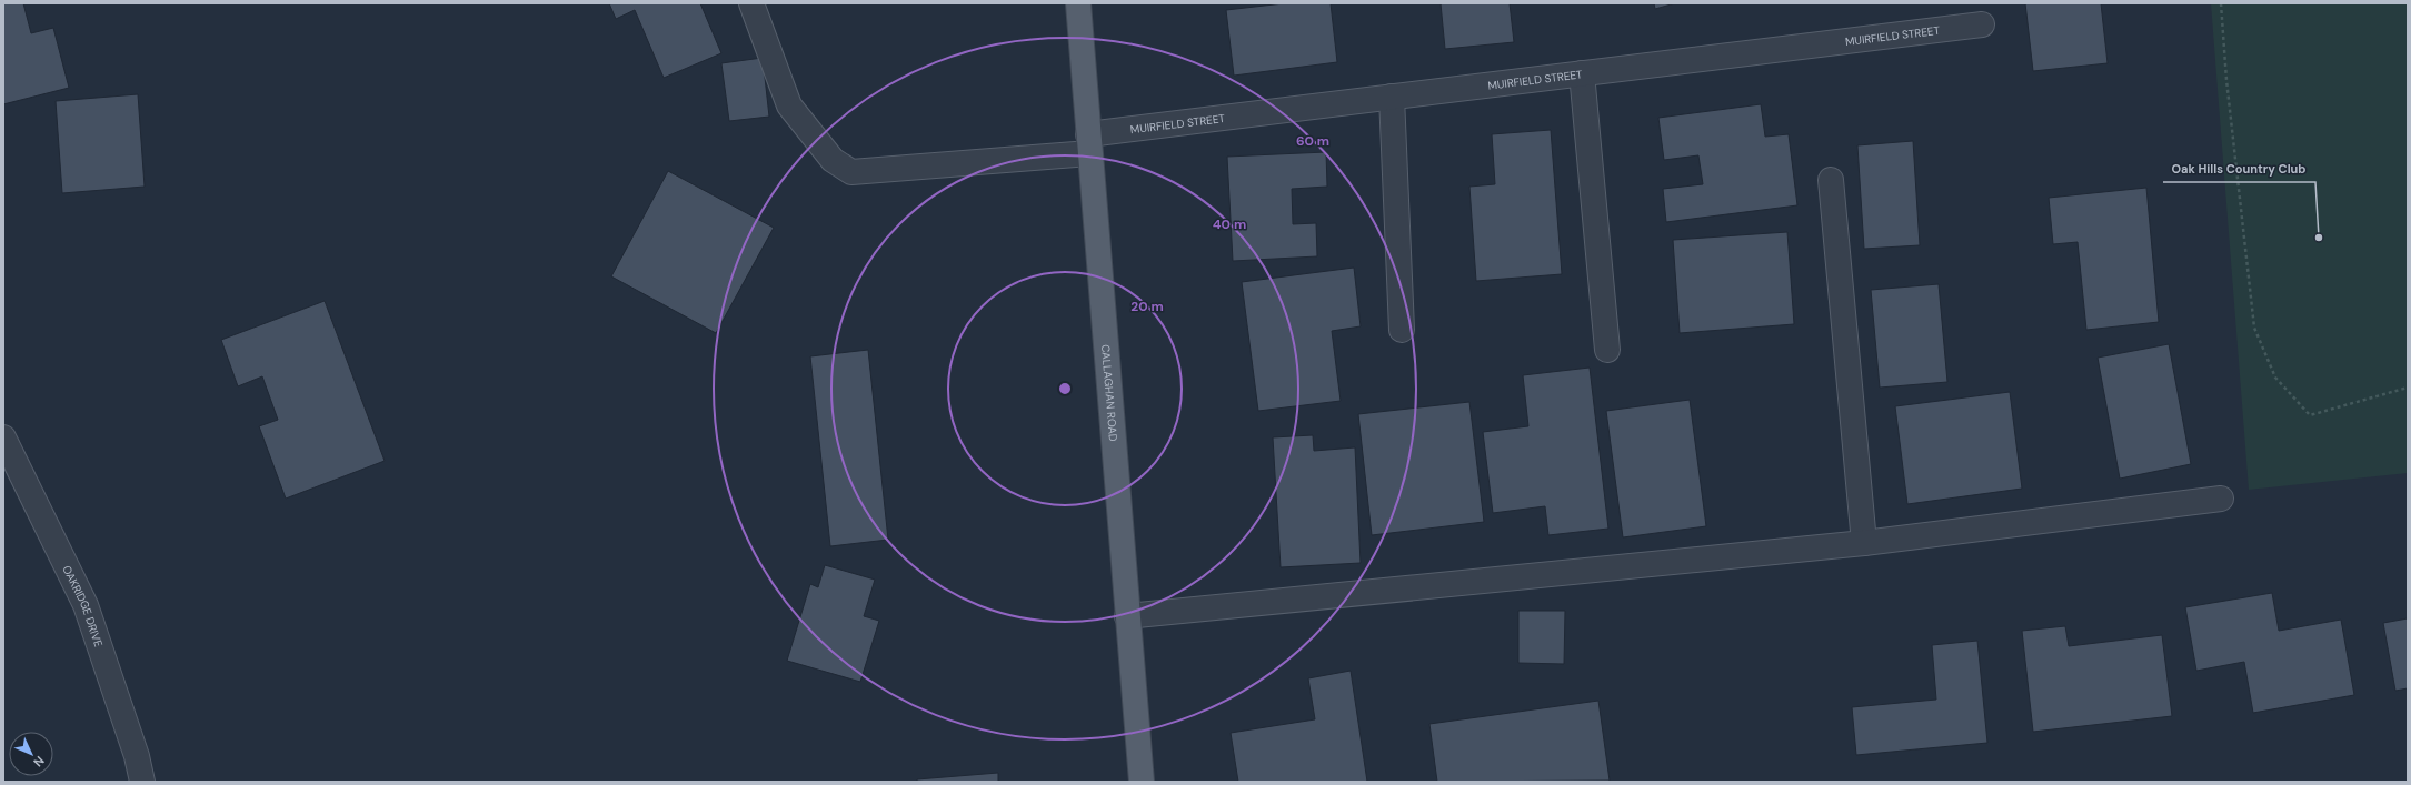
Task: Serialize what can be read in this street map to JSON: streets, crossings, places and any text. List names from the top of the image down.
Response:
{
  "streets": {
    "main road": ["CALLAGHAN ROAD"],
    "street": ["MUIRFIELD STREET", "OAKRIDGE DRIVE"]
  },
  "crossings": [
    ["MUIRFIELD STREET", "CALLAGHAN ROAD"]
  ],
  "places": ["Oak Hills Country Club"],
  "north": "bottom right",
  "rings": ["60 m", "40 m", "20 m"]
}
